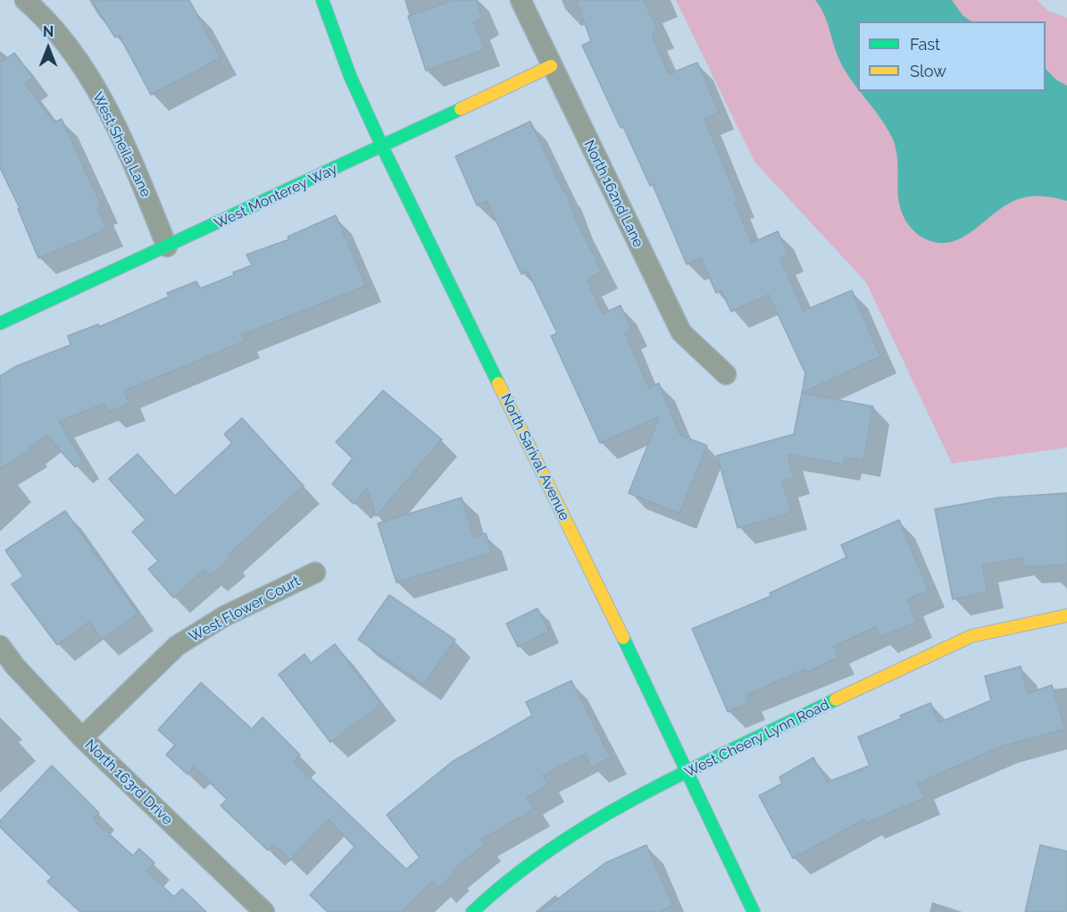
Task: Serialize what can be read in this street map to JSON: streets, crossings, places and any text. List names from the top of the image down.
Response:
{
  "streets": {
    "street": [
      "West Sheila Lane",
      "North 162nd Lane",
      "West Monterey Way",
      "North Sarival Avenue",
      "West Flower Court",
      "West Cheery Lynn Road",
      "North 163rd Drive"
    ]
  },
  "crossings": [
    ["West Sheila Lane", "West Monterey Way"],
    ["North 162nd Lane", "West Monterey Way"],
    ["West Monterey Way", "North Sarival Avenue"],
    ["North Sarival Avenue", "West Cheery Lynn Road"],
    ["West Flower Court", "North 163rd Drive"]
  ],
  "legend": ["Fast", "Slow"],
  "north": "top"
}
